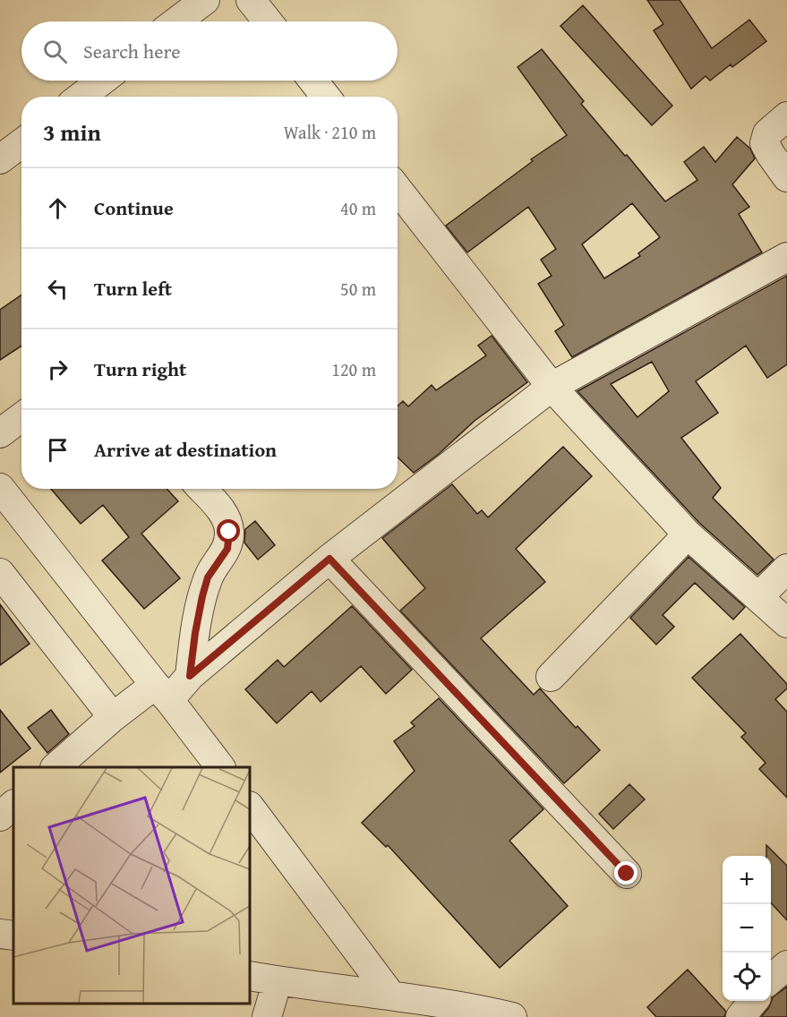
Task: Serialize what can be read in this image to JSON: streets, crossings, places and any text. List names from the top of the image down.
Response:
{
  "page": {
    "search": "Search here",
    "heading": ["3 min", "Walk · 210 m"],
    "list": [
      ["Continue", "40 m"],
      ["Turn left", "50 m"],
      ["Turn right", "120 m"],
      "Arrive at destination"
    ],
    "map_buttons": ["+", "−"]
  }
}
